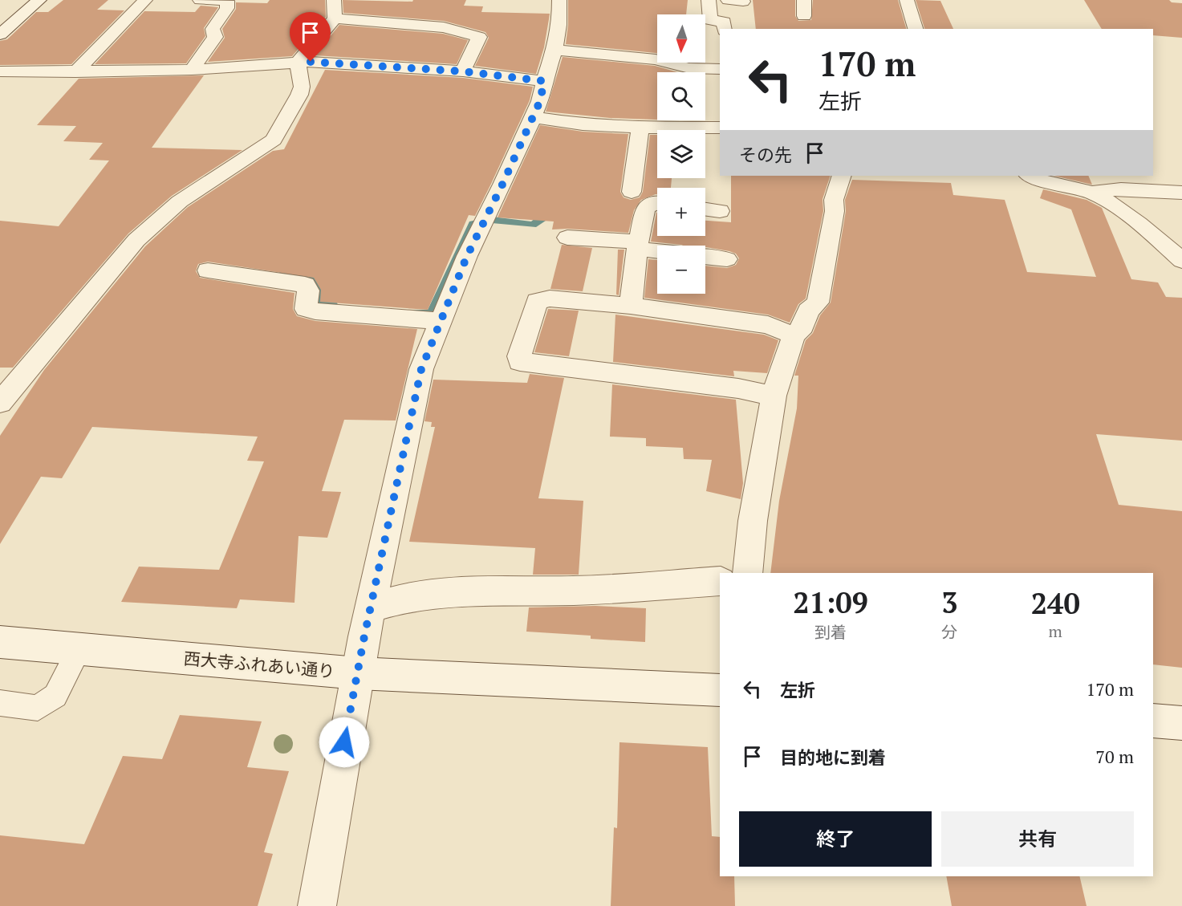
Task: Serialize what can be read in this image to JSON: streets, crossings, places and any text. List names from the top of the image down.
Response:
{
  "streets": {
    "street": ["西大寺ふれあい通り"]
  },
  "north": "bottom",
  "page": {
    "map_buttons": ["+", "−"],
    "turn": ["170 m", "左折"],
    "then": "その先",
    "eta": [
      "21:09",
      "到着",
      "3",
      "分",
      "240",
      "m"
    ],
    "list": [
      {
        "name": "左折",
        "value": "170 m"
      },
      {
        "name": "目的地に到着",
        "value": "70 m"
      }
    ],
    "buttons": ["終了", "共有"]
  }
}
